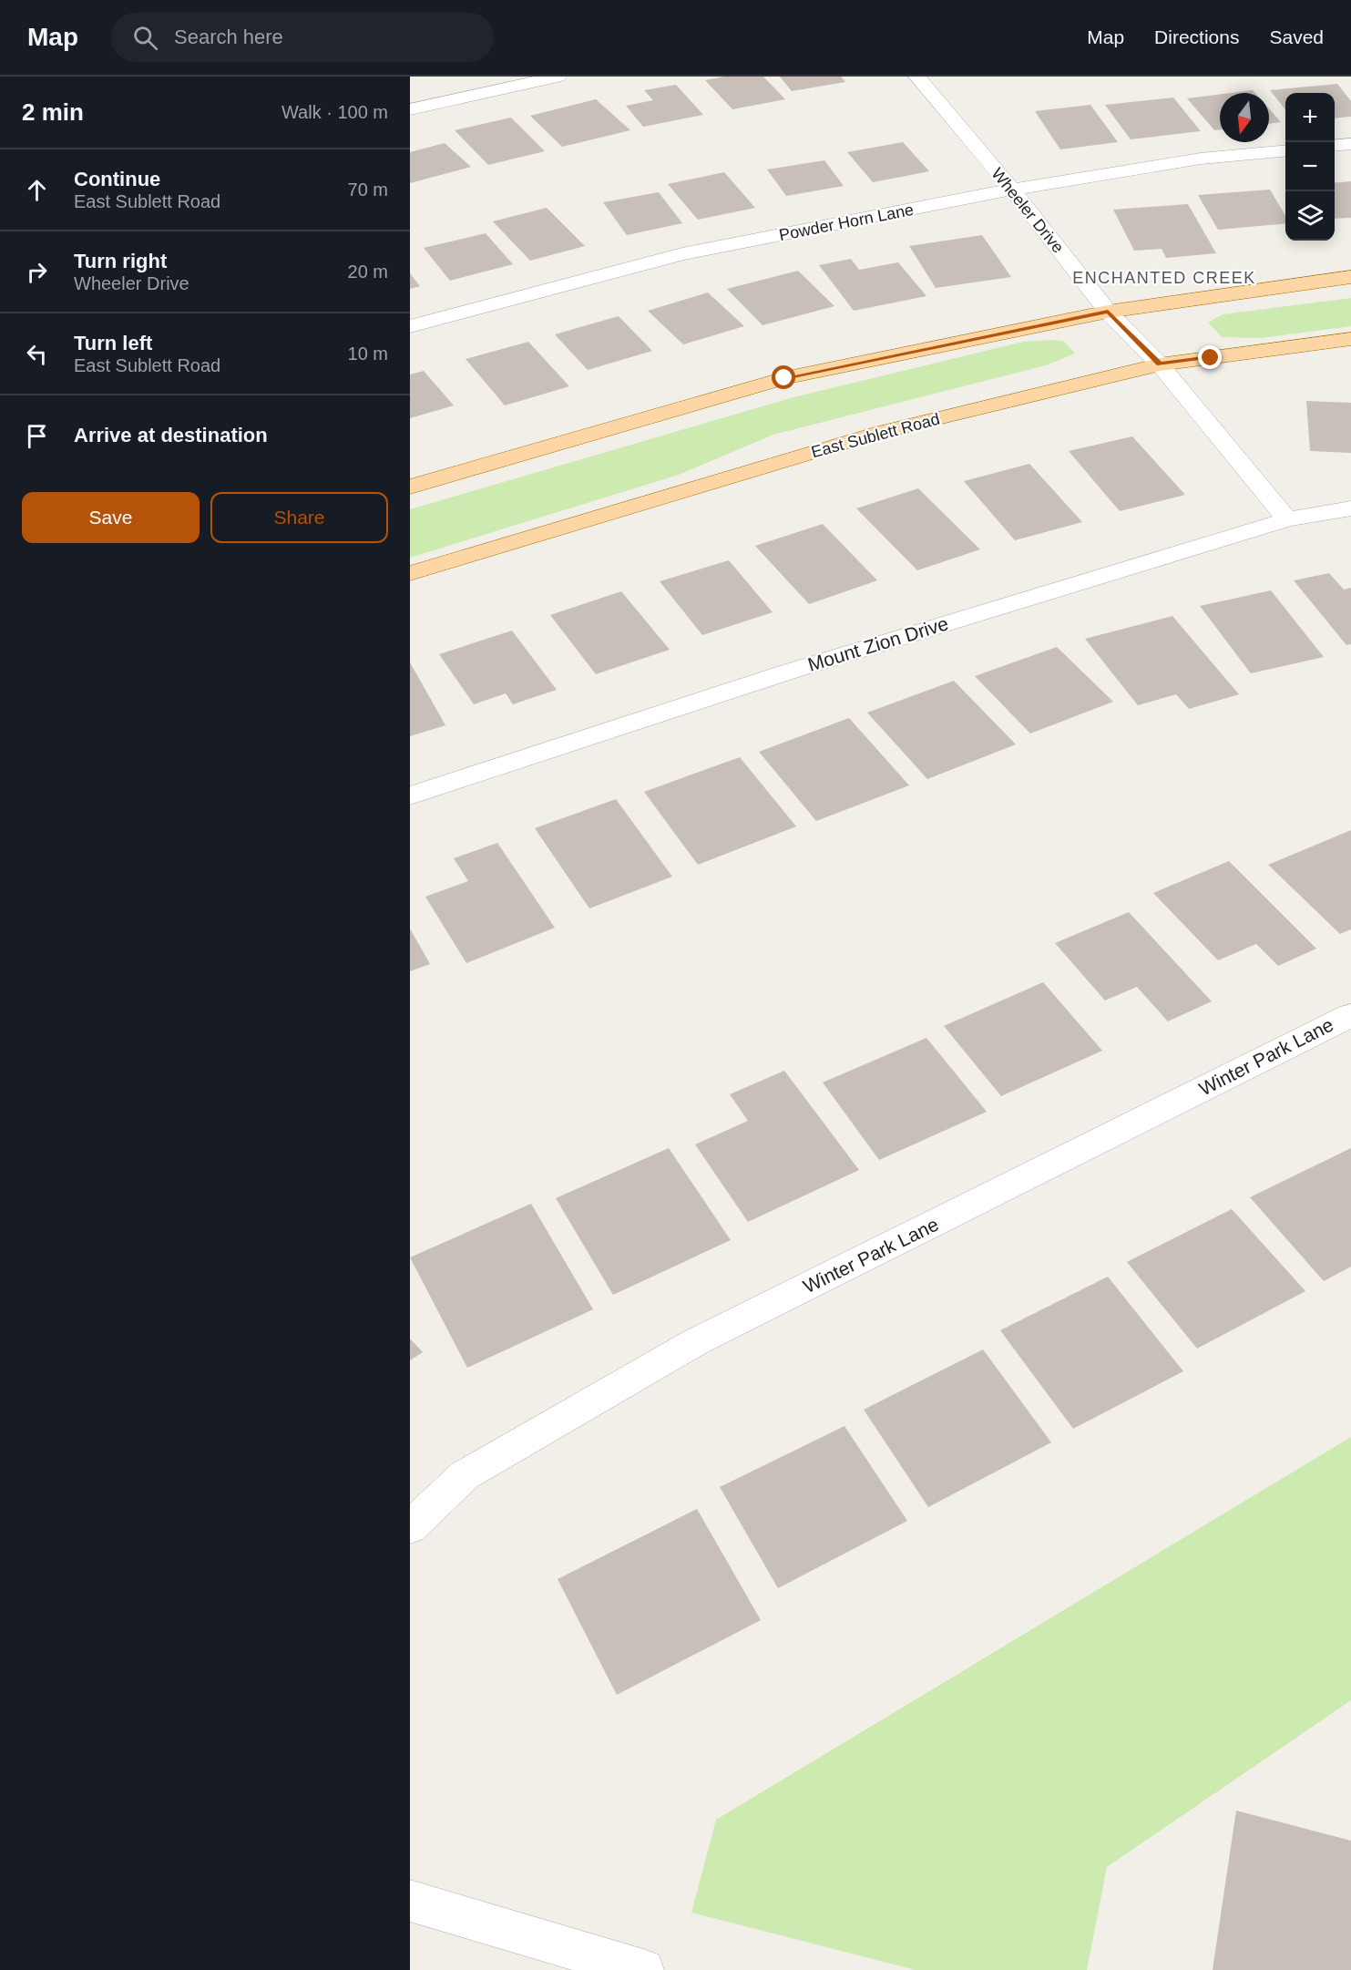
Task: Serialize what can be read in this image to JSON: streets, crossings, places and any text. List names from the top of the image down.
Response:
{
  "streets": {
    "main road": ["East Sublett Road"],
    "street": [
      "Wheeler Drive",
      "Powder Horn Lane",
      "Mount Zion Drive",
      "Winter Park Lane"
    ]
  },
  "crossings": [
    ["Wheeler Drive", "Powder Horn Lane"],
    ["Wheeler Drive", "East Sublett Road"],
    ["Wheeler Drive", "Mount Zion Drive"]
  ],
  "districts": ["ENCHANTED CREEK"],
  "north": "bottom",
  "page": {
    "header": "Map",
    "search": "Search here",
    "nav": ["Map", "Directions", "Saved"],
    "heading": ["2 min", "Walk · 100 m"],
    "map_buttons": ["+", "−"],
    "list": [
      ["Continue", "East Sublett Road", "70 m"],
      ["Turn right", "Wheeler Drive", "20 m"],
      ["Turn left", "East Sublett Road", "10 m"],
      "Arrive at destination"
    ],
    "buttons": ["Save", "Share"]
  }
}
